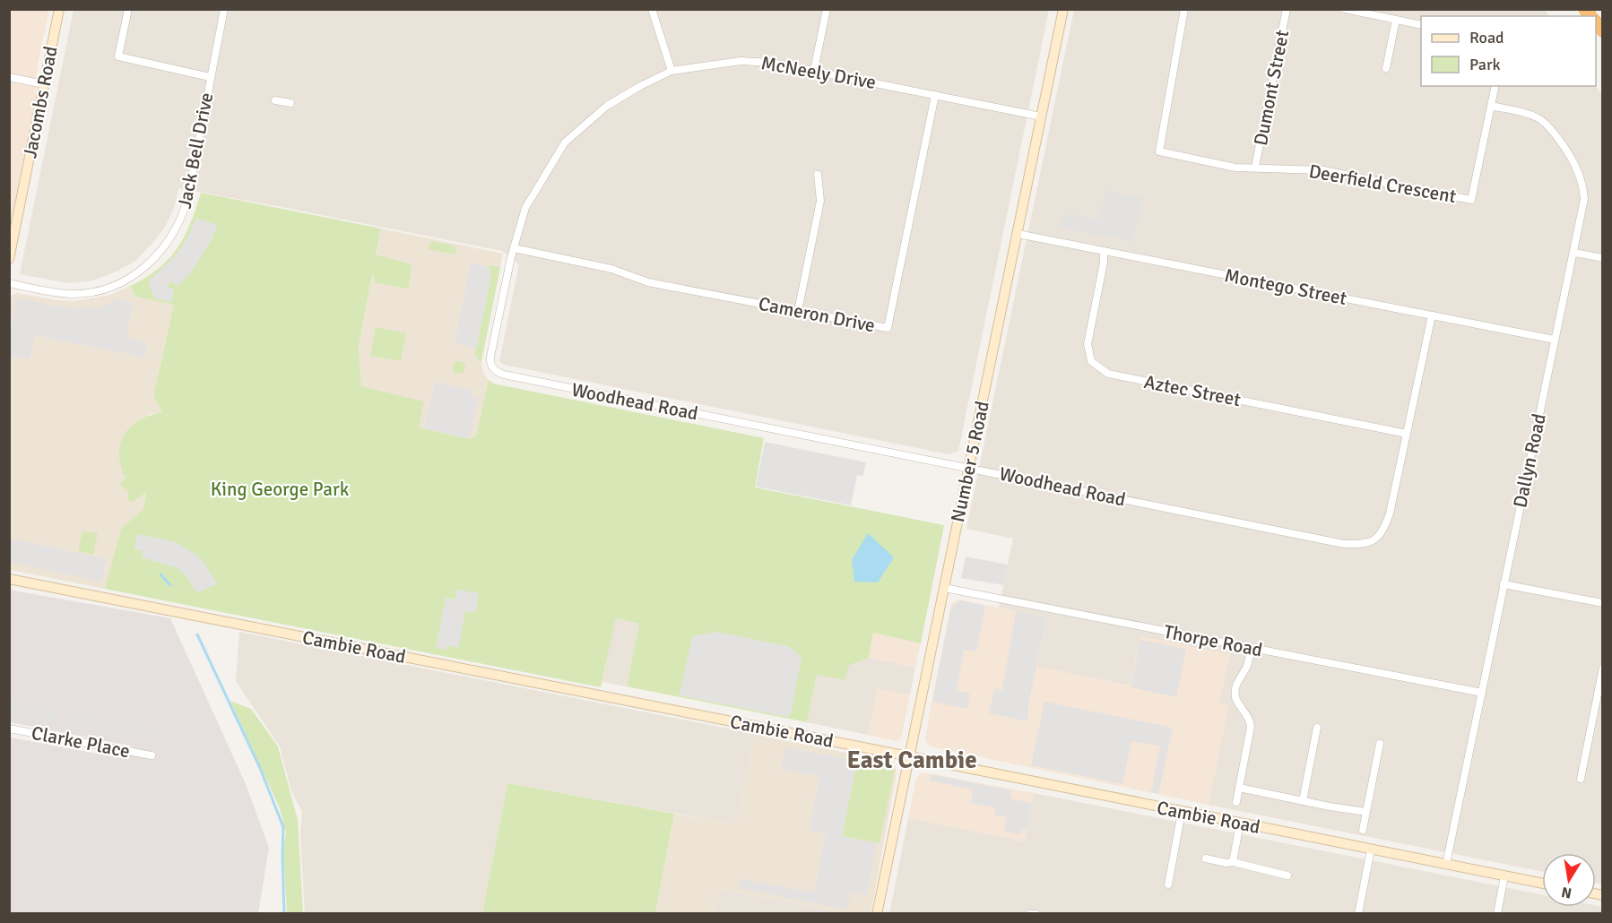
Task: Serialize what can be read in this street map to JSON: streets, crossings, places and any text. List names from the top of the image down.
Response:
{
  "streets": {
    "main road": ["Jacombs Road", "Number 5 Road", "Cambie Road"],
    "street": [
      "McNeely Drive",
      "Dumont Street",
      "Jack Bell Drive",
      "Deerfield Crescent",
      "Montego Street",
      "Cameron Drive",
      "Aztec Street",
      "Woodhead Road",
      "Dallyn Road",
      "Thorpe Road",
      "Clarke Place"
    ]
  },
  "crossings": [
    ["McNeely Drive", "Cameron Drive"],
    ["McNeely Drive", "Woodhead Road"],
    ["McNeely Drive", "Number 5 Road"],
    ["Dumont Street", "Deerfield Crescent"],
    ["Deerfield Crescent", "Dallyn Road"],
    ["Montego Street", "Aztec Street"],
    ["Montego Street", "Woodhead Road"],
    ["Montego Street", "Dallyn Road"],
    ["Montego Street", "Number 5 Road"],
    ["Aztec Street", "Woodhead Road"],
    ["Woodhead Road", "Number 5 Road"],
    ["Dallyn Road", "Thorpe Road"],
    ["Dallyn Road", "Cambie Road"],
    ["Number 5 Road", "Thorpe Road"],
    ["Number 5 Road", "Cambie Road"]
  ],
  "districts": ["East Cambie"],
  "parks": ["King George Park"],
  "legend": ["Road", "Park"],
  "north": "bottom"
}
